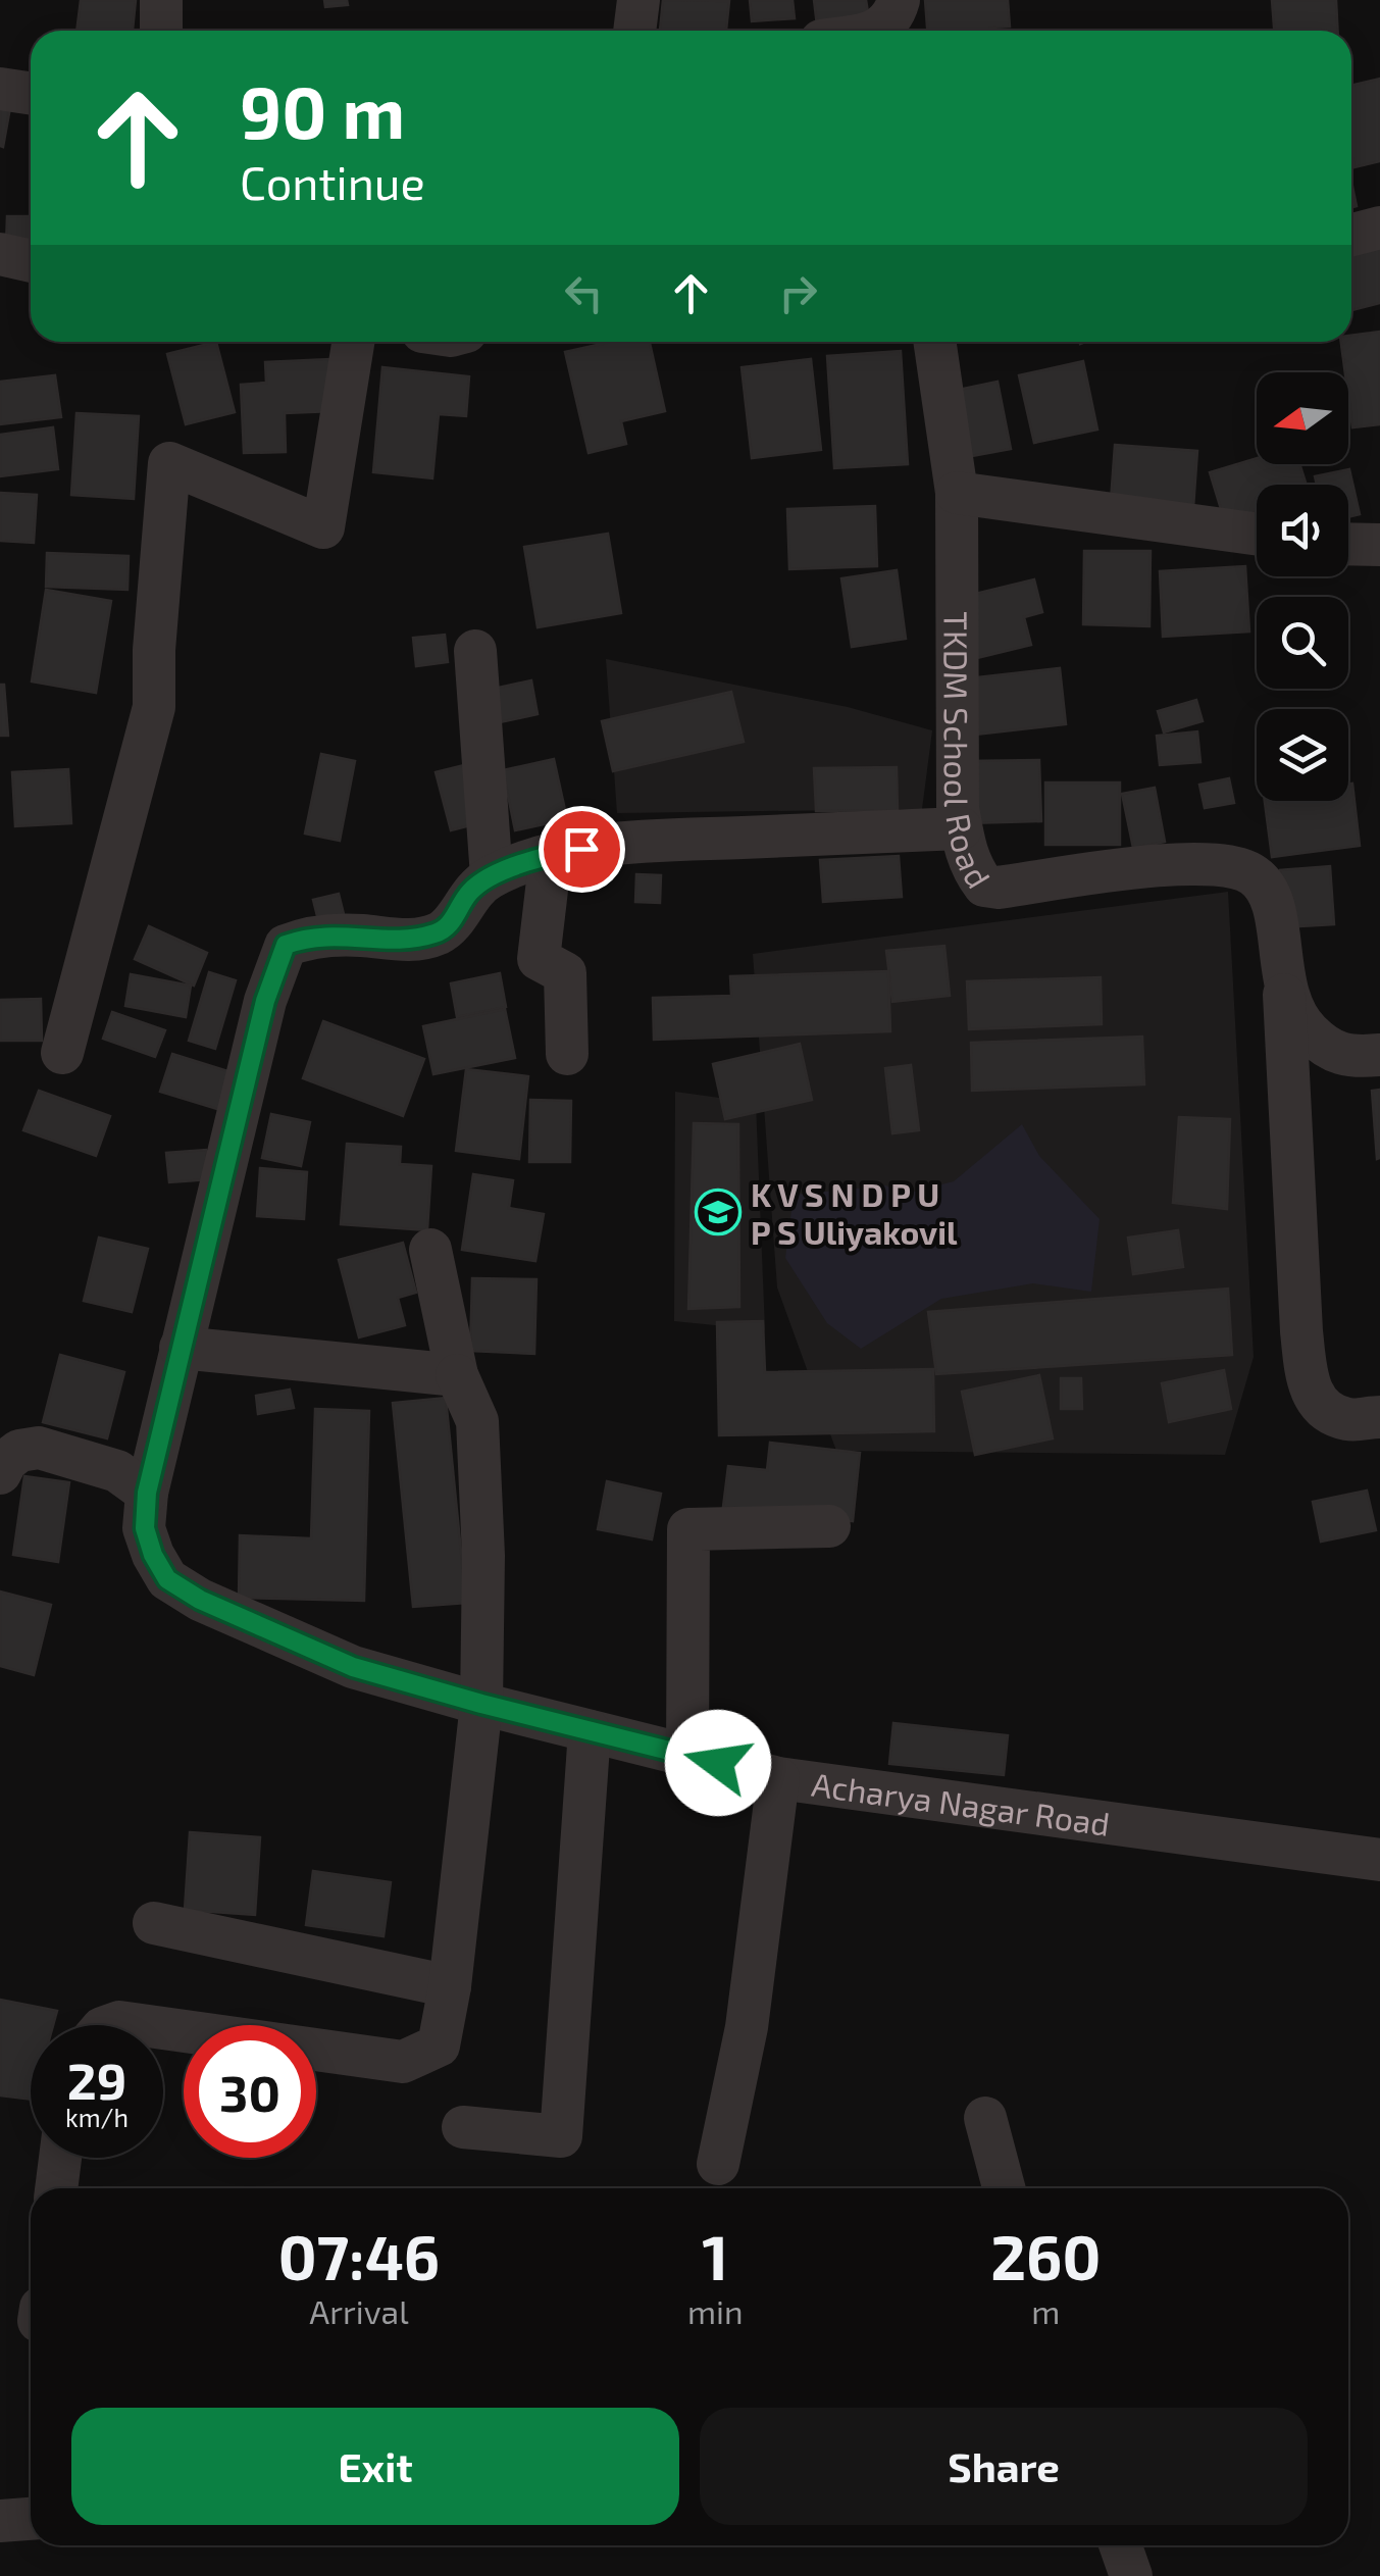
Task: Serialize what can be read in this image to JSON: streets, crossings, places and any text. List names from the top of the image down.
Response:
{
  "streets": {
    "street": ["TKDM School Road", "Acharya Nagar Road"]
  },
  "places": {
    "school or university": ["K V S N D P U P S Uliyakovil"]
  },
  "north": "left",
  "page": {
    "turn": ["90 m", "Continue"],
    "speed": "29 km/h",
    "limit": "30",
    "eta": [
      "07:46",
      "Arrival",
      "1",
      "min",
      "260",
      "m"
    ],
    "buttons": ["Exit", "Share"]
  }
}
